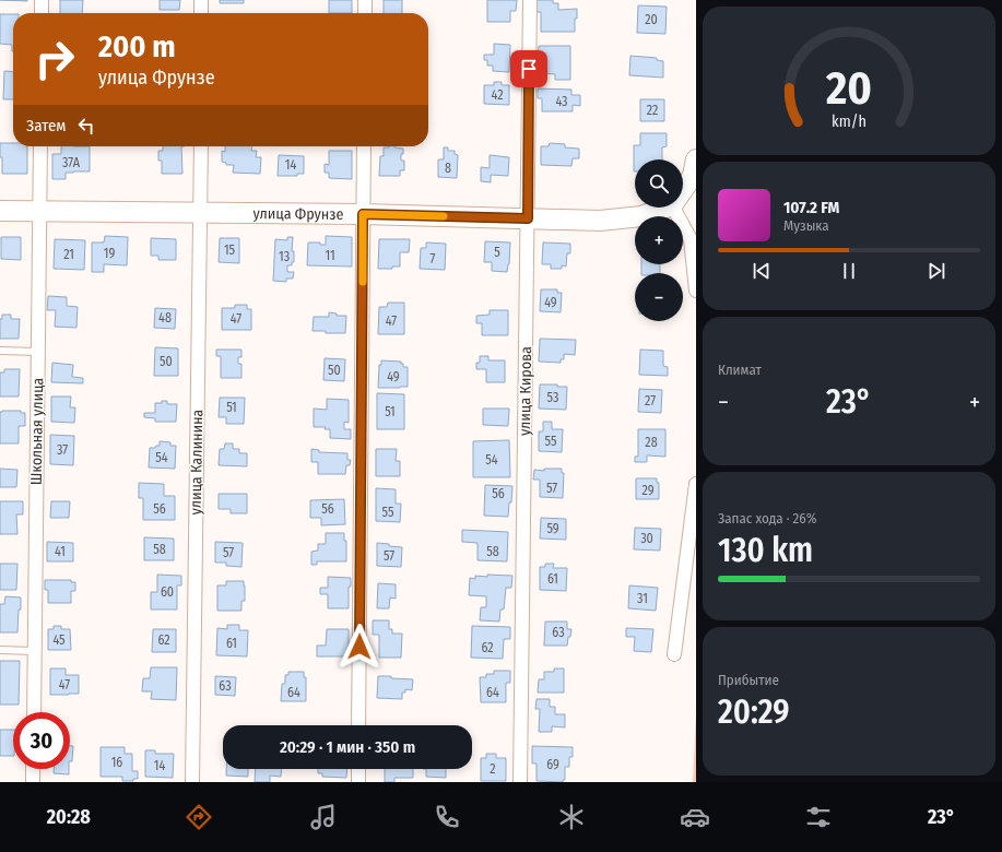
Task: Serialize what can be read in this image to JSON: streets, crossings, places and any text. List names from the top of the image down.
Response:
{
  "streets": {
    "street": [
      "улица Фрунзе",
      "улица Кирова",
      "Школьная улица",
      "улица Калинина"
    ]
  },
  "crossings": [
    ["улица Фрунзе", "улица Кирова"],
    ["улица Фрунзе", "Школьная улица"],
    ["улица Фрунзе", "улица Калинина"]
  ],
  "house_numbers": [
    "20",
    "42",
    "43",
    "22",
    "37А",
    "14",
    "8",
    "15",
    "5",
    "19",
    "21",
    "11",
    "13",
    "7",
    "49",
    "48",
    "47",
    "47",
    "50",
    "50",
    "49",
    "53",
    "27",
    "51",
    "51",
    "55",
    "28",
    "37",
    "54",
    "54",
    "57",
    "29",
    "56",
    "56",
    "56",
    "55",
    "59",
    "30",
    "58",
    "41",
    "58",
    "57",
    "57",
    "61",
    "60",
    "31",
    "63",
    "45",
    "62",
    "61",
    "62",
    "47",
    "63",
    "64",
    "64",
    "16",
    "69",
    "14",
    "2"
  ],
  "page": {
    "turn": ["200 m", "улица Фрунзе"],
    "then": "Затем",
    "map_buttons": ["+", "−"],
    "song": ["107.2 FM", "Музыка"],
    "tile": [
      "Климат",
      ["Запас хода · 26%", "130 km"],
      ["Прибытие", "20:29"]
    ],
    "heat": ["−", "23°", "+"],
    "limit": "30",
    "trip": "20:29 · 1 мин · 350 m",
    "tabs": ["20:28", "23°"],
    "gauge": ["20", "km/h"]
  }
}
